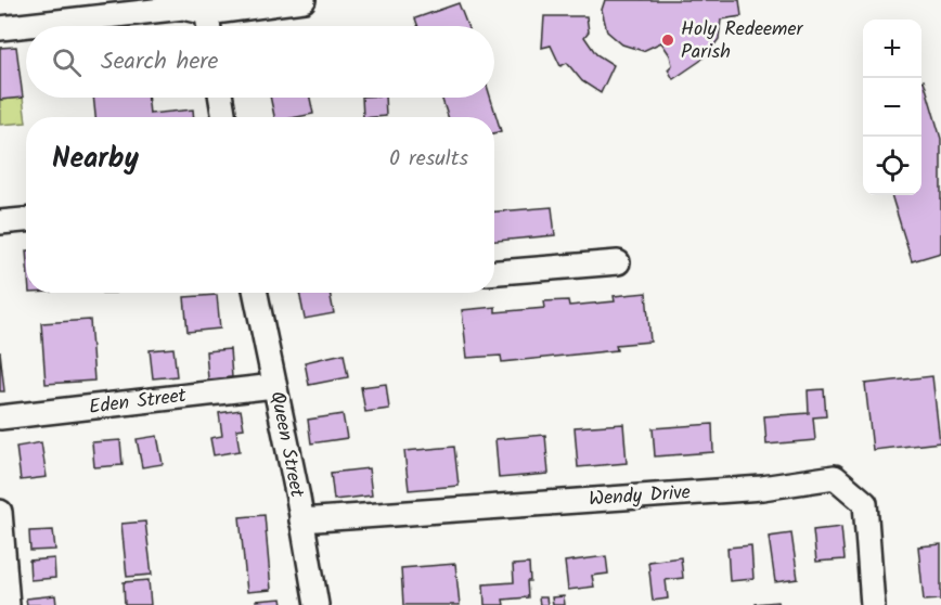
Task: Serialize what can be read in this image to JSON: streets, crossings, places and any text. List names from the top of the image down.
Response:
{
  "streets": {
    "street": ["Eden Street", "Queen Street", "Wendy Drive"]
  },
  "crossings": [
    ["Eden Street", "Queen Street"],
    ["Queen Street", "Wendy Drive"]
  ],
  "places": ["Holy Redeemer Parish"],
  "page": {
    "map_buttons": ["+", "−"],
    "search": "Search here",
    "heading": ["Nearby", "0 results"]
  }
}
